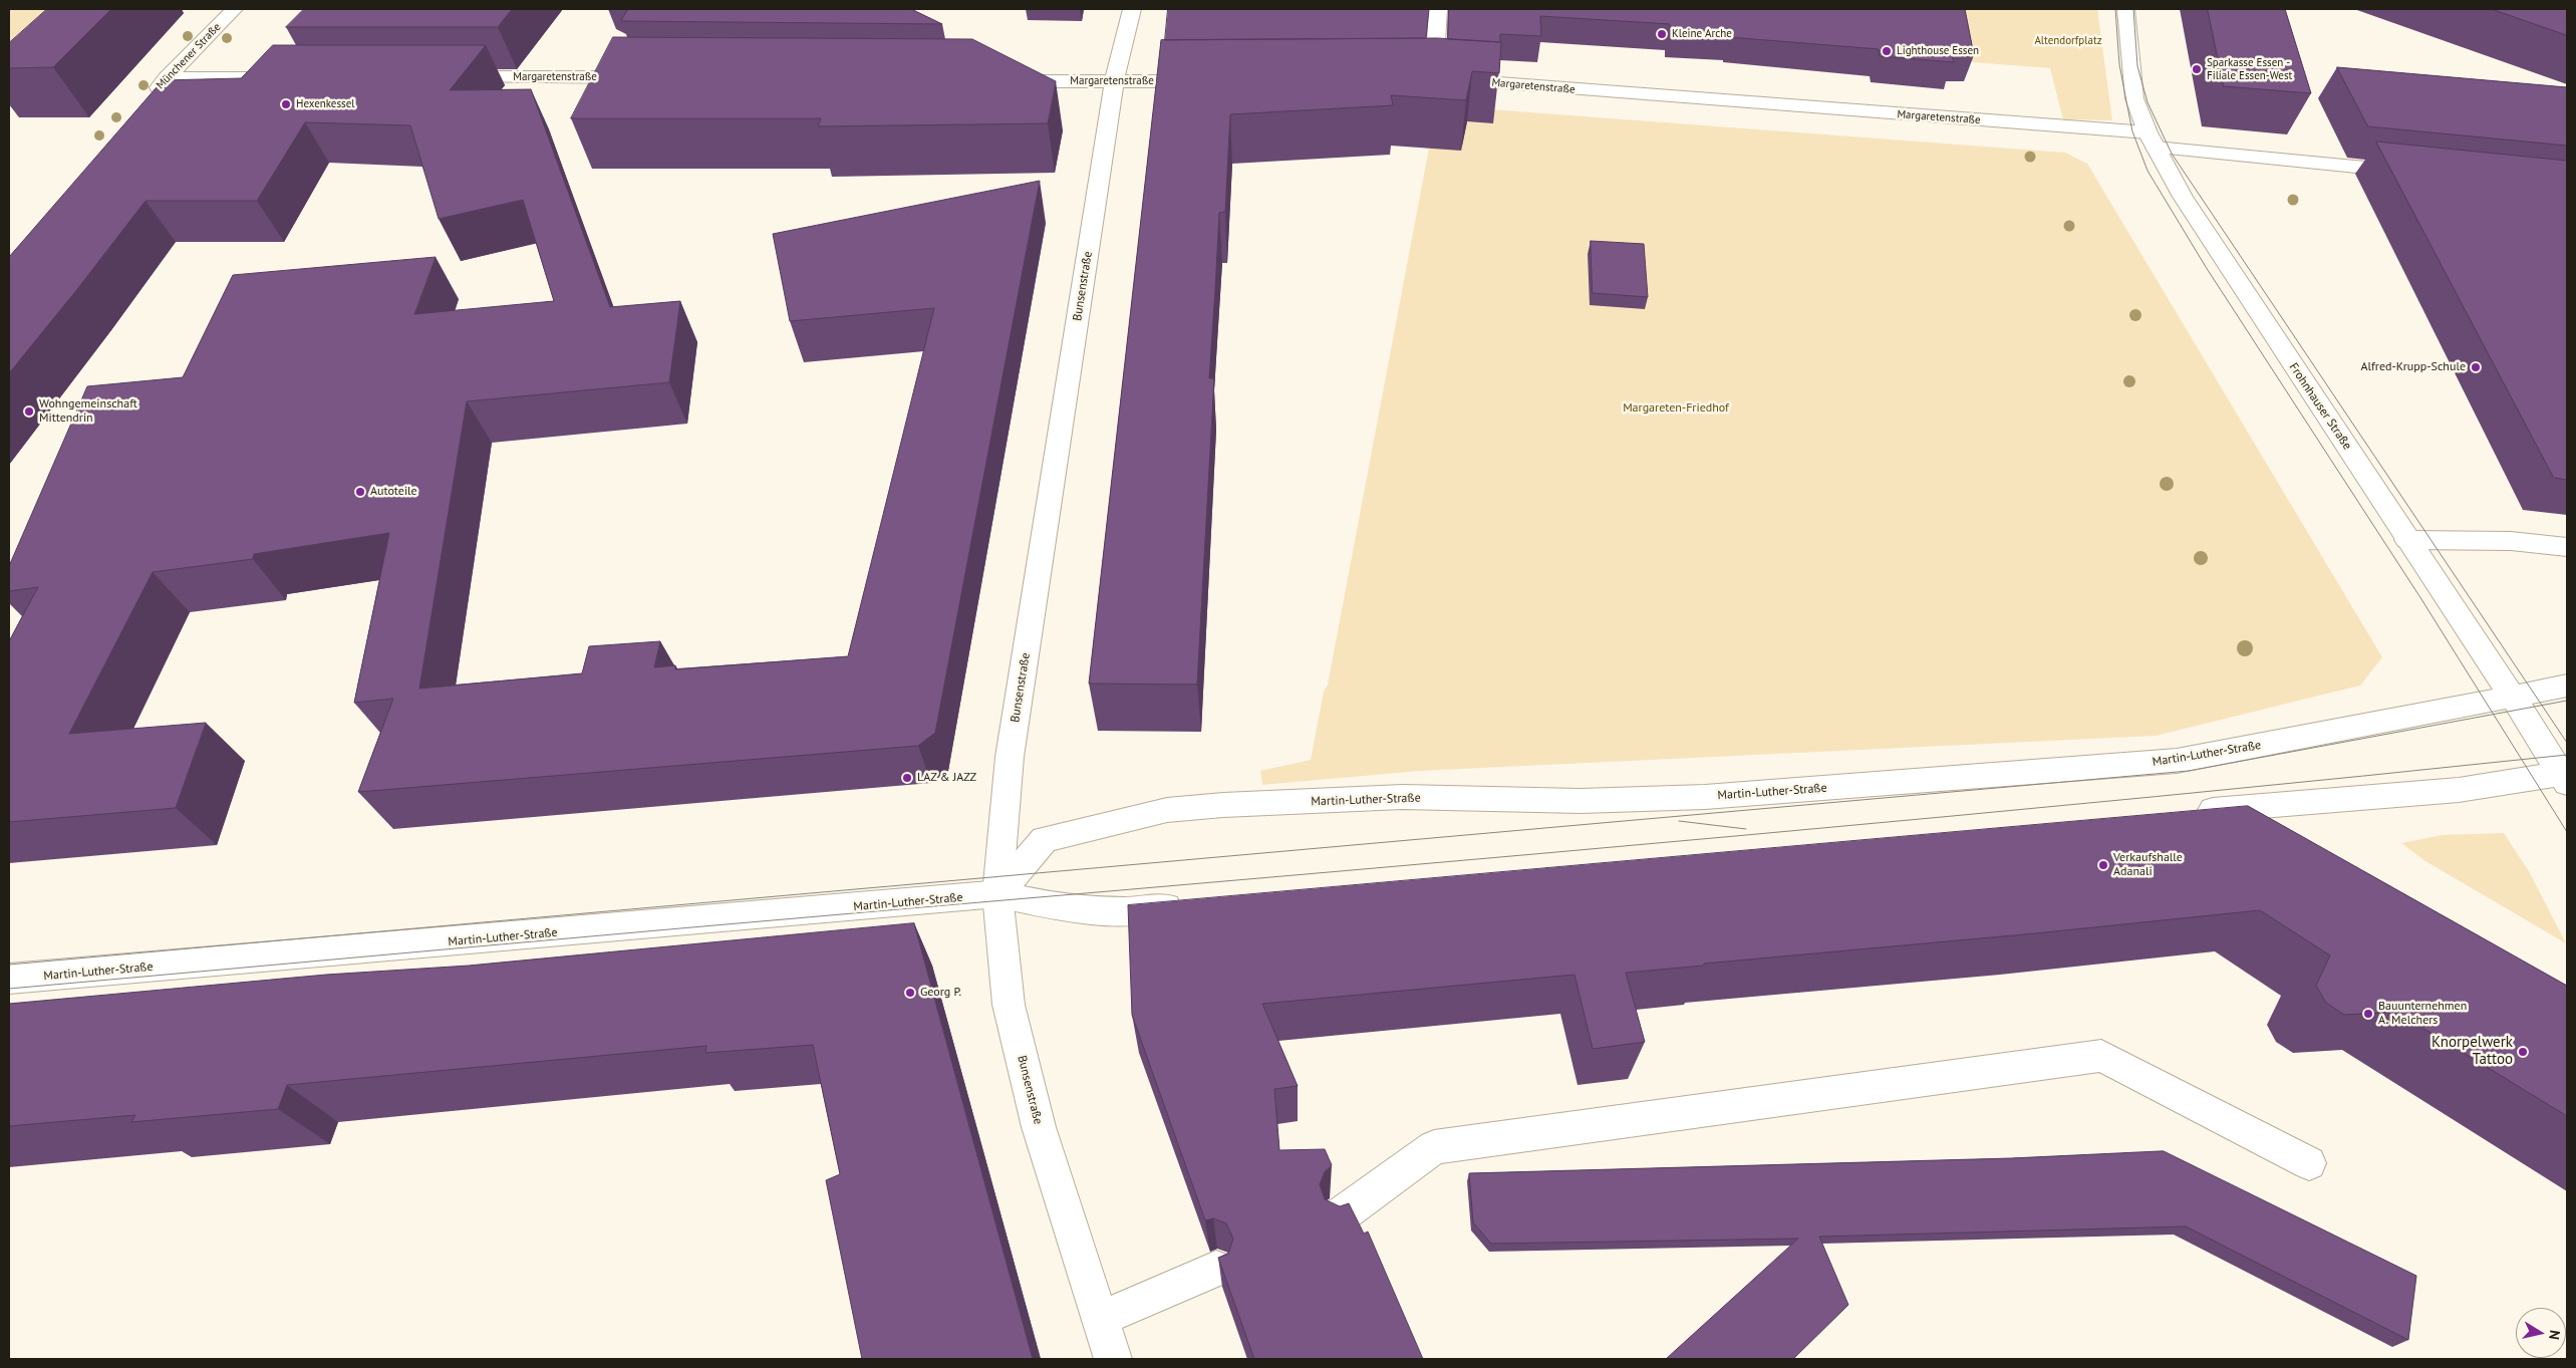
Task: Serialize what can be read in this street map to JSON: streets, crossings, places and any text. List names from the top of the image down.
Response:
{
  "streets": {
    "street": [
      "Münchener Straße",
      "Margaretenstraße",
      "Bunsenstraße",
      "Frohnhauser Straße",
      "Martin-Luther-Straße"
    ]
  },
  "crossings": [
    ["Margaretenstraße", "Bunsenstraße"],
    ["Margaretenstraße", "Frohnhauser Straße"],
    ["Bunsenstraße", "Martin-Luther-Straße"],
    ["Frohnhauser Straße", "Martin-Luther-Straße"]
  ],
  "parks": ["Altendorfplatz", "Margareten-Friedhof"],
  "places": [
    "Kleine Arche",
    "Lighthouse Essen",
    "Sparkasse Essen - Filiale Essen-West",
    "Hexenkessel",
    "Alfred-Krupp-Schule",
    "Wohngemeinschaft Mittendrin",
    "Autoteile",
    "LAZ & JAZZ",
    "Verkaufshalle Adanali",
    "Georg P.",
    "Bauunternehmen A. Melchers",
    "Knorpelwerk Tattoo"
  ],
  "north": "right"
}
